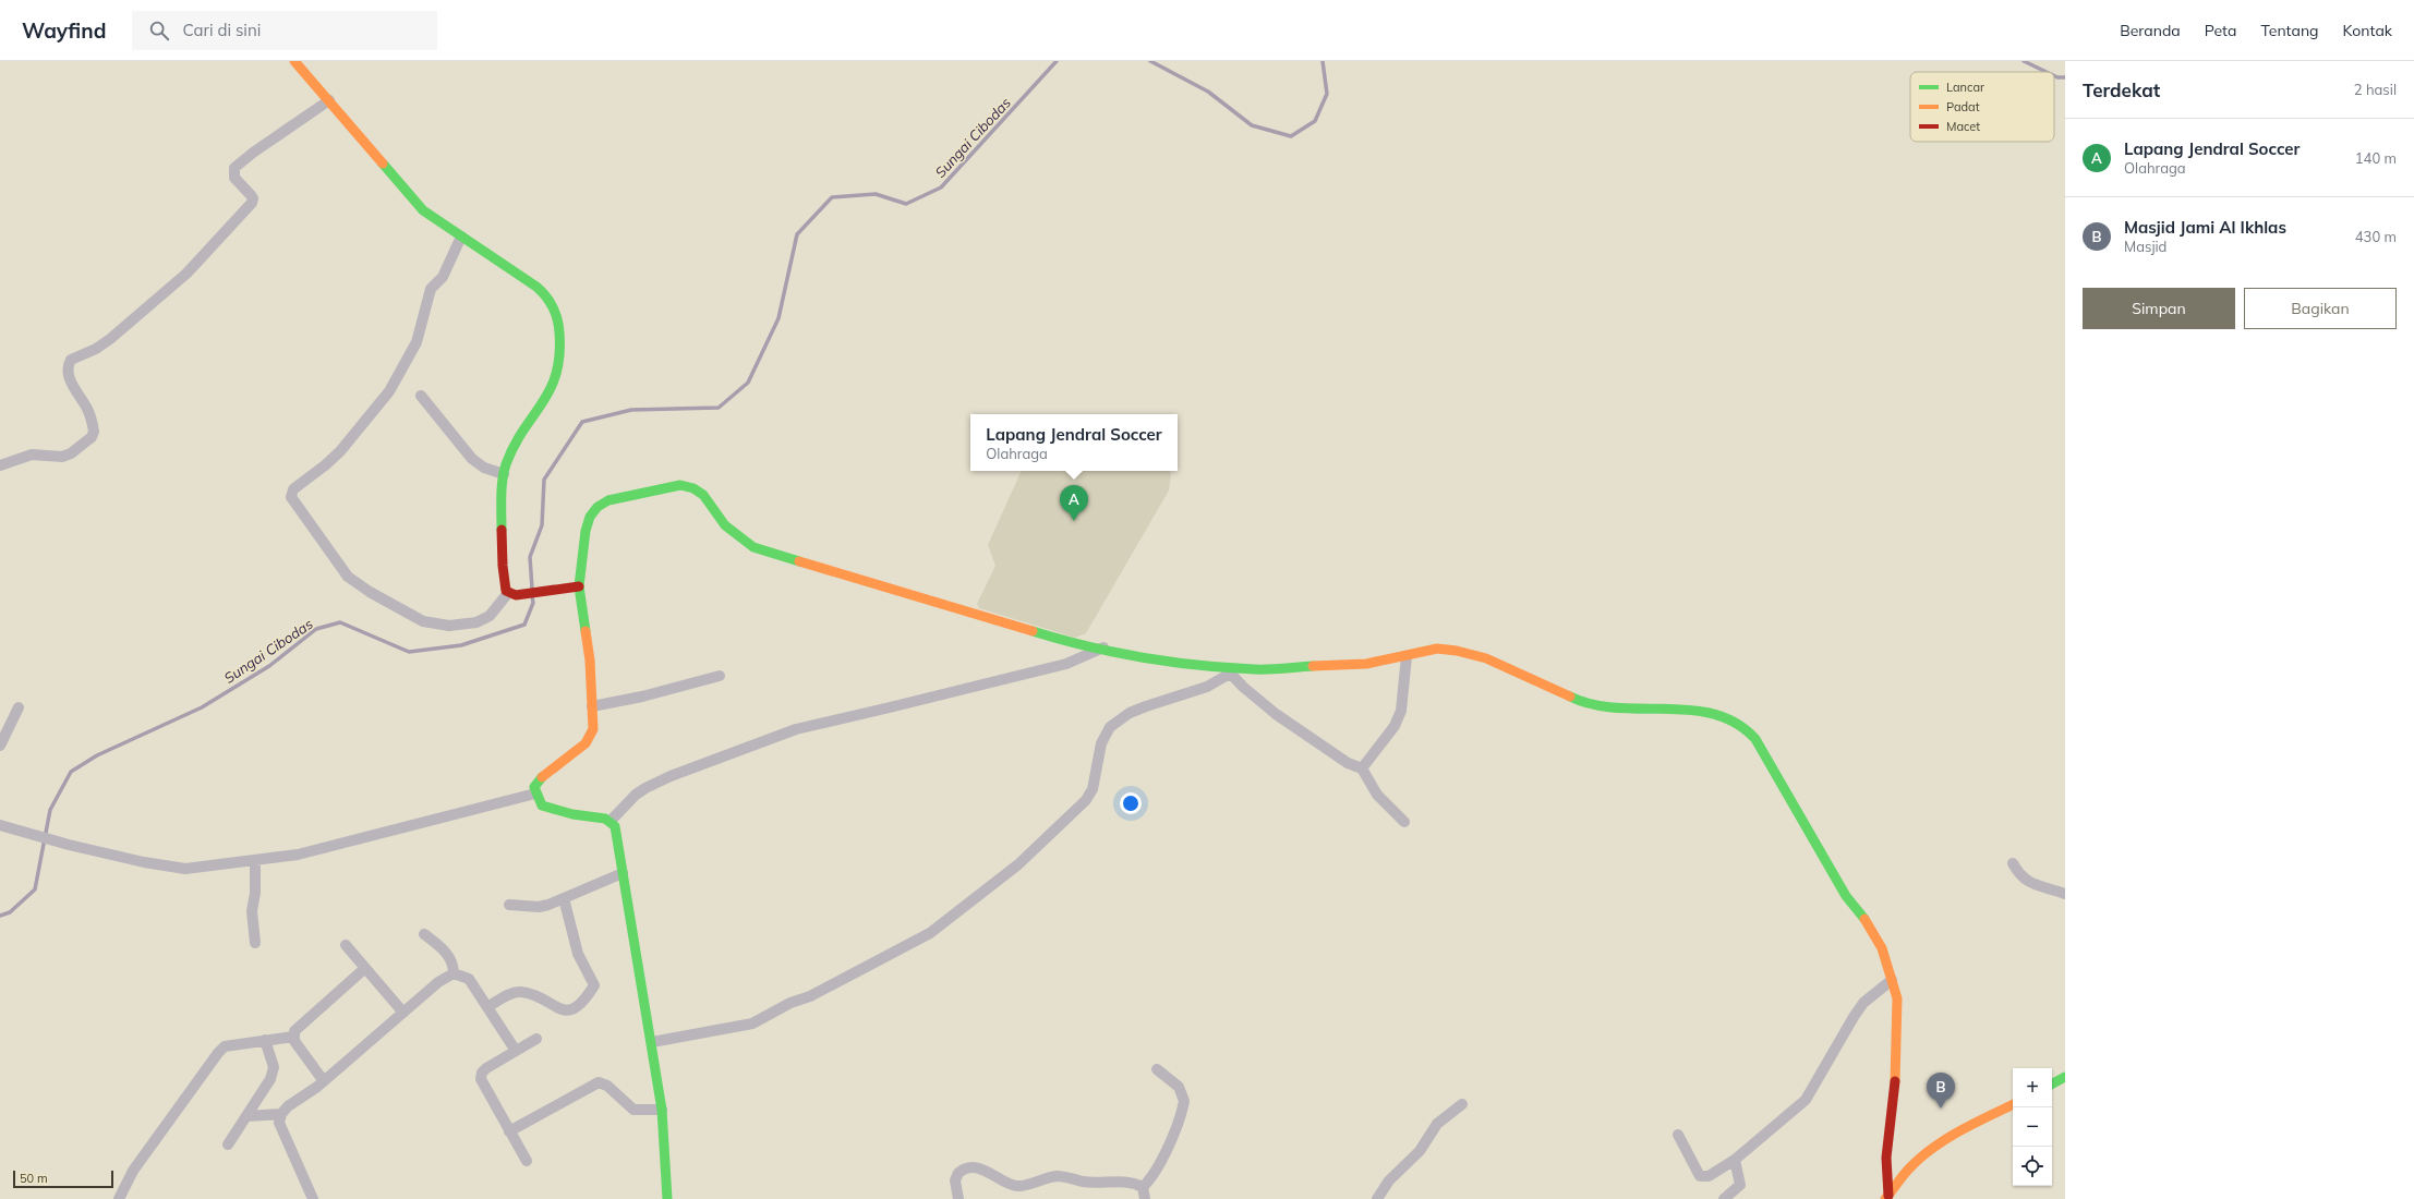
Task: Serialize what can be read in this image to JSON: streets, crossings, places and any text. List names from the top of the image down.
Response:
{
  "water": ["Sungai Cibodas"],
  "legend": ["Lancar", "Padat", "Macet"],
  "scale_bar": "50 m",
  "page": {
    "header": "Wayfind",
    "search": "Cari di sini",
    "nav": [
      "Beranda",
      "Peta",
      "Tentang",
      "Kontak"
    ],
    "heading": ["Terdekat", "2 hasil"],
    "list": [
      {
        "mark": "A",
        "name": "Lapang Jendral Soccer",
        "note": "Olahraga",
        "value": "140 m"
      },
      {
        "mark": "B",
        "name": "Masjid Jami Al Ikhlas",
        "note": "Masjid",
        "value": "430 m"
      }
    ],
    "buttons": ["Simpan", "Bagikan"],
    "popup": ["Lapang Jendral Soccer", "Olahraga"],
    "pins": ["A", "B"],
    "map_buttons": ["+", "−"],
    "scale": "50 m"
  }
}
